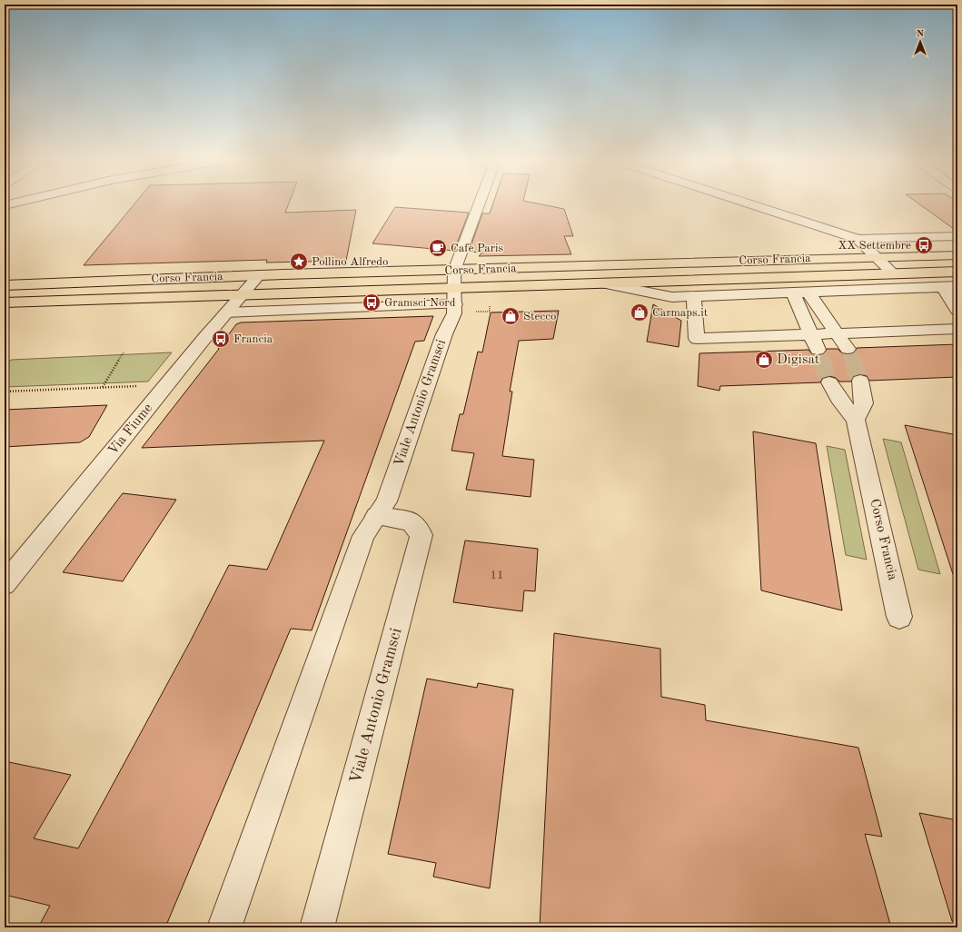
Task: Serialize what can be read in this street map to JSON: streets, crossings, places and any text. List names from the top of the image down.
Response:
{
  "streets": {
    "main road": ["Corso Francia"],
    "street": ["Viale Antonio Gramsci", "Via Fiume"]
  },
  "crossings": [
    ["Corso Francia", "Viale Antonio Gramsci"],
    ["Corso Francia", "Via Fiume"]
  ],
  "places": {
    "bus stop": ["XX Settembre", "Gramsci Nord", "Francia"],
    "cafe": ["Cafè Paris"],
    "place": ["Pollino Alfredo"],
    "shop": ["Carmaps.it", "Stecco", "Digisat"]
  },
  "house_numbers": ["11"],
  "north": "top"
}
